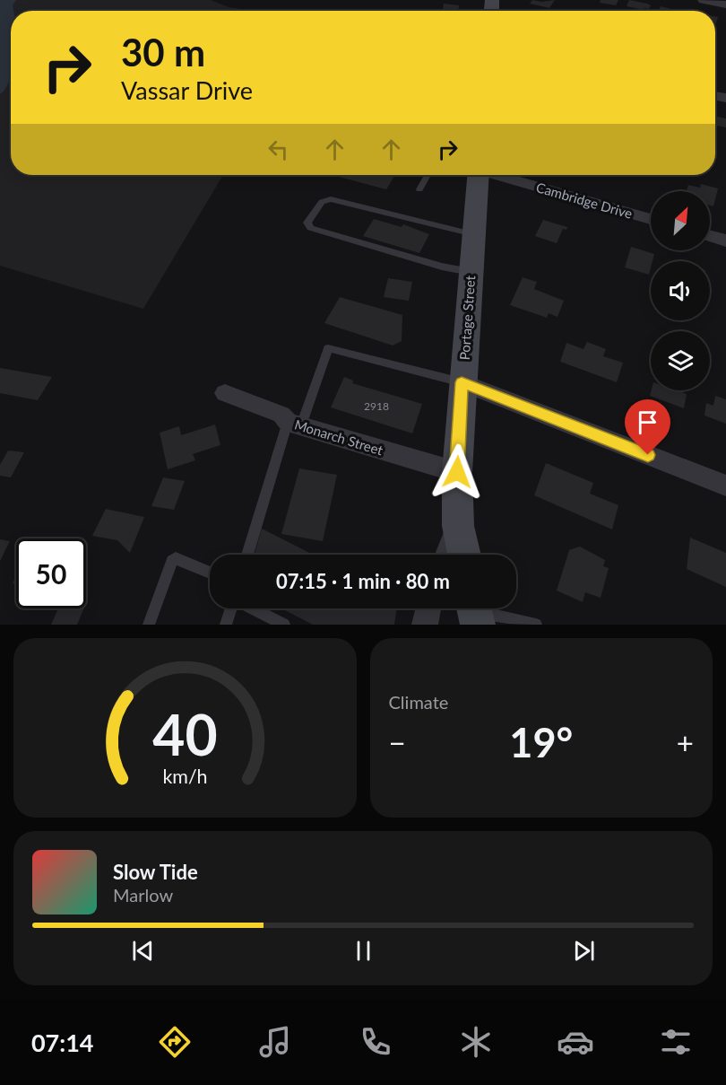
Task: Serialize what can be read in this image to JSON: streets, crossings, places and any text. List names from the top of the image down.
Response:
{
  "streets": {
    "main road": ["Portage Street"],
    "street": ["Cambridge Drive", "Monarch Street"]
  },
  "crossings": [
    ["Portage Street", "Monarch Street"]
  ],
  "house_numbers": ["2918"],
  "north": "top right",
  "page": {
    "turn": ["30 m", "Vassar Drive"],
    "limit": "50",
    "trip": "07:15 · 1 min · 80 m",
    "tile": "Climate",
    "heat": ["−", "19°", "+"],
    "song": ["Slow Tide", "Marlow"],
    "tabs": "07:14",
    "gauge": ["40", "km/h"]
  }
}
